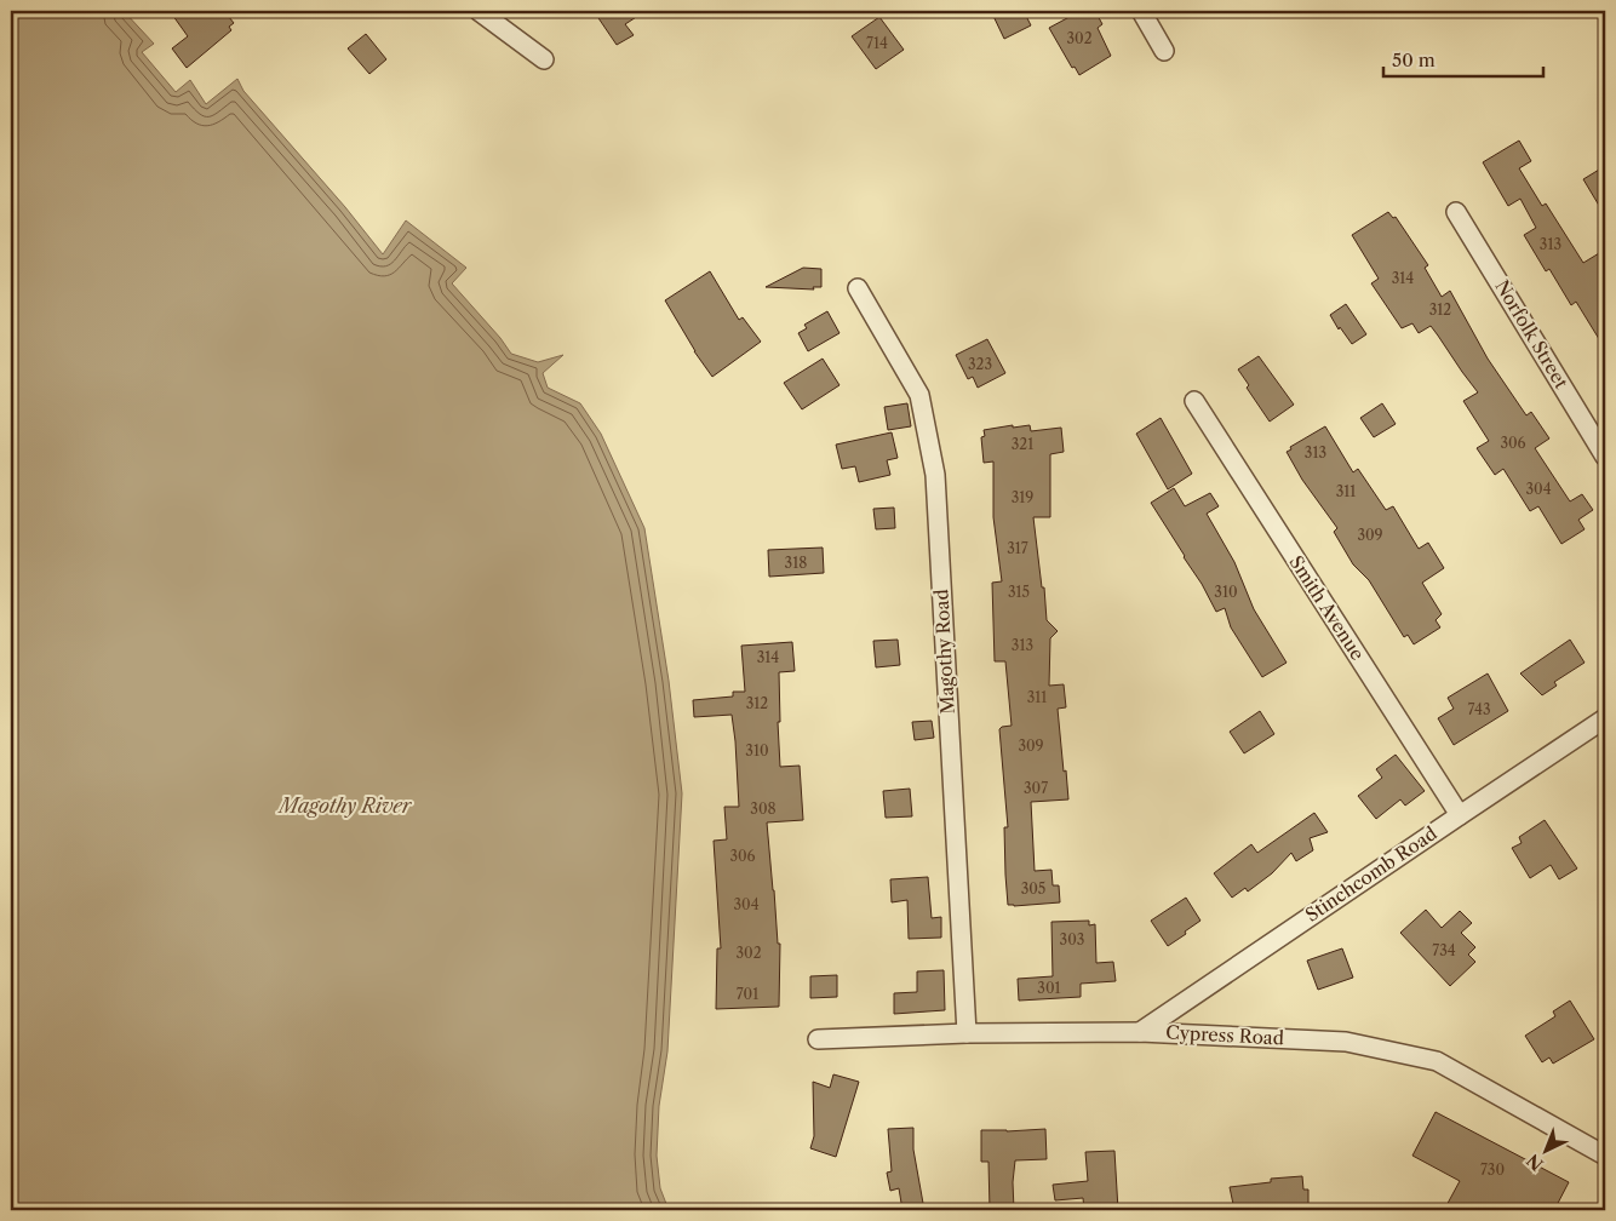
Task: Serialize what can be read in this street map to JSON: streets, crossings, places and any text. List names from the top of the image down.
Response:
{
  "streets": {
    "street": [
      "Norfolk Street",
      "Smith Avenue",
      "Magothy Road",
      "Stinchcomb Road",
      "Cypress Road"
    ]
  },
  "crossings": [
    ["Smith Avenue", "Stinchcomb Road"],
    ["Magothy Road", "Cypress Road"],
    ["Stinchcomb Road", "Cypress Road"]
  ],
  "water": ["Magothy River"],
  "house_numbers": [
    "302",
    "714",
    "313",
    "314",
    "312",
    "323",
    "306",
    "321",
    "313",
    "304",
    "311",
    "319",
    "309",
    "317",
    "318",
    "315",
    "310",
    "313",
    "314",
    "311",
    "312",
    "743",
    "309",
    "310",
    "307",
    "308",
    "306",
    "305",
    "304",
    "303",
    "734",
    "302",
    "301",
    "701",
    "730"
  ],
  "scale_bar": "50 m",
  "north": "bottom left"
}
